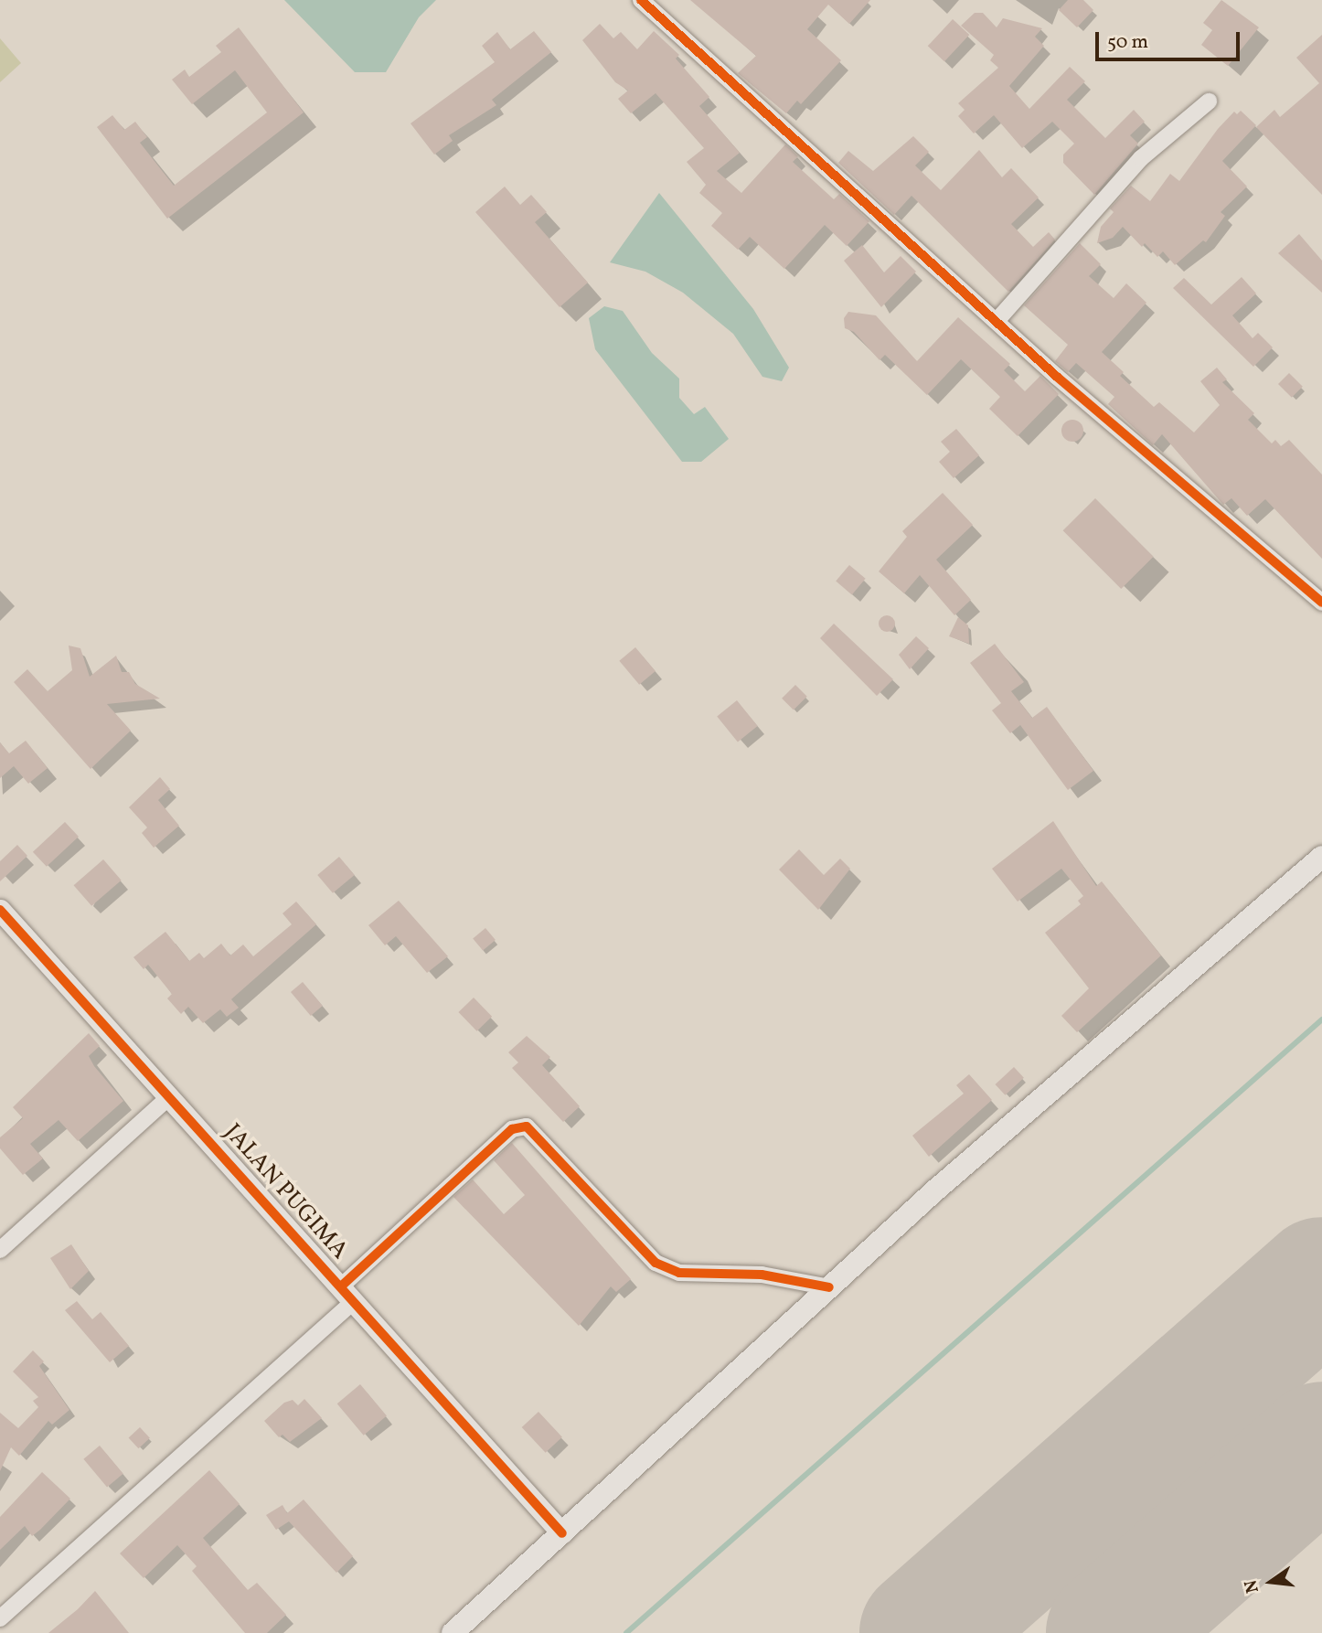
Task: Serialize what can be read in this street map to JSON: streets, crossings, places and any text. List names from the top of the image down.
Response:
{
  "streets": {
    "street": ["JALAN PUGIMA"]
  },
  "scale_bar": "50 m",
  "north": "left"
}
